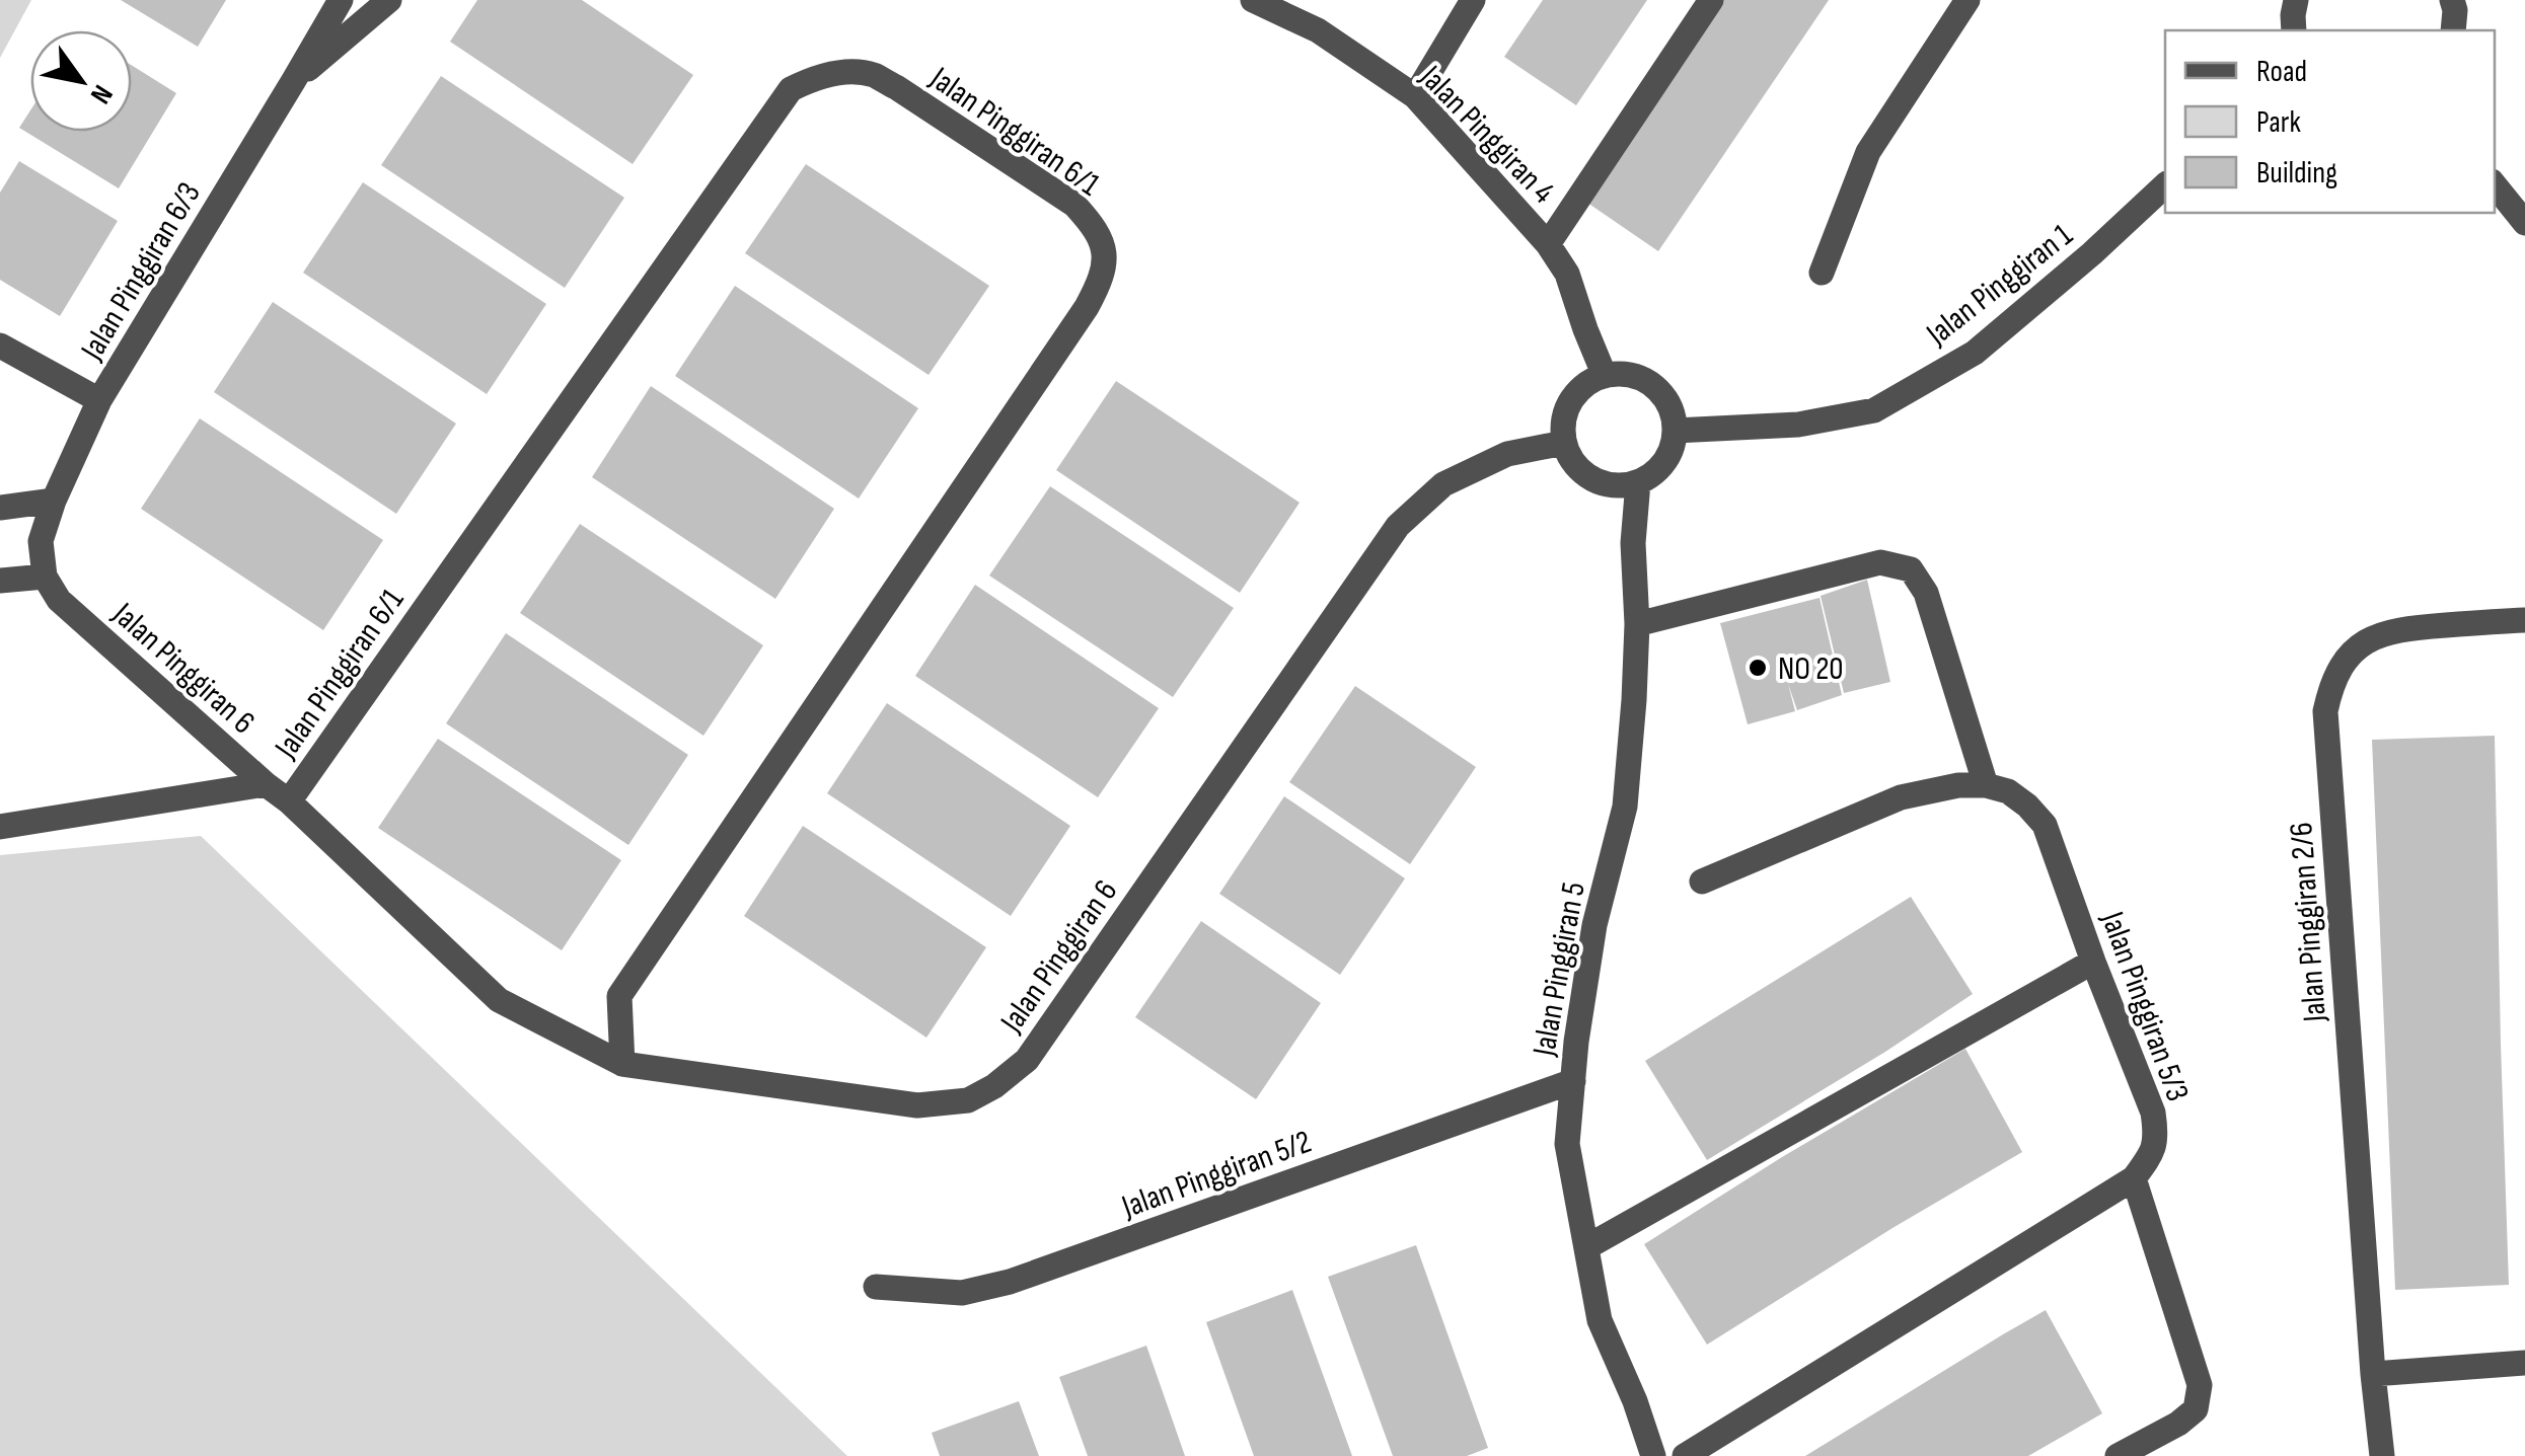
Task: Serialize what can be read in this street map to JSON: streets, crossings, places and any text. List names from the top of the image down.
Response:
{
  "streets": {
    "street": [
      "Jalan Pinggiran 6/1",
      "Jalan Pinggiran 4",
      "Jalan Pinggiran 6/3",
      "Jalan Pinggiran 1",
      "Jalan Pinggiran 6",
      "Jalan Pinggiran 2/6",
      "Jalan Pinggiran 5",
      "Jalan Pinggiran 5/3",
      "Jalan Pinggiran 5/2"
    ]
  },
  "crossings": [
    ["Jalan Pinggiran 6/1", "Jalan Pinggiran 6"],
    ["Jalan Pinggiran 4", "Jalan Pinggiran 1"],
    ["Jalan Pinggiran 4", "Jalan Pinggiran 6"],
    ["Jalan Pinggiran 4", "Jalan Pinggiran 5"],
    ["Jalan Pinggiran 6/3", "Jalan Pinggiran 6"],
    ["Jalan Pinggiran 1", "Jalan Pinggiran 6"],
    ["Jalan Pinggiran 1", "Jalan Pinggiran 5"],
    ["Jalan Pinggiran 6", "Jalan Pinggiran 5"],
    ["Jalan Pinggiran 5", "Jalan Pinggiran 5/2"]
  ],
  "places": ["NO 20"],
  "legend": ["Road", "Park", "Building"],
  "north": "bottom right"
}
